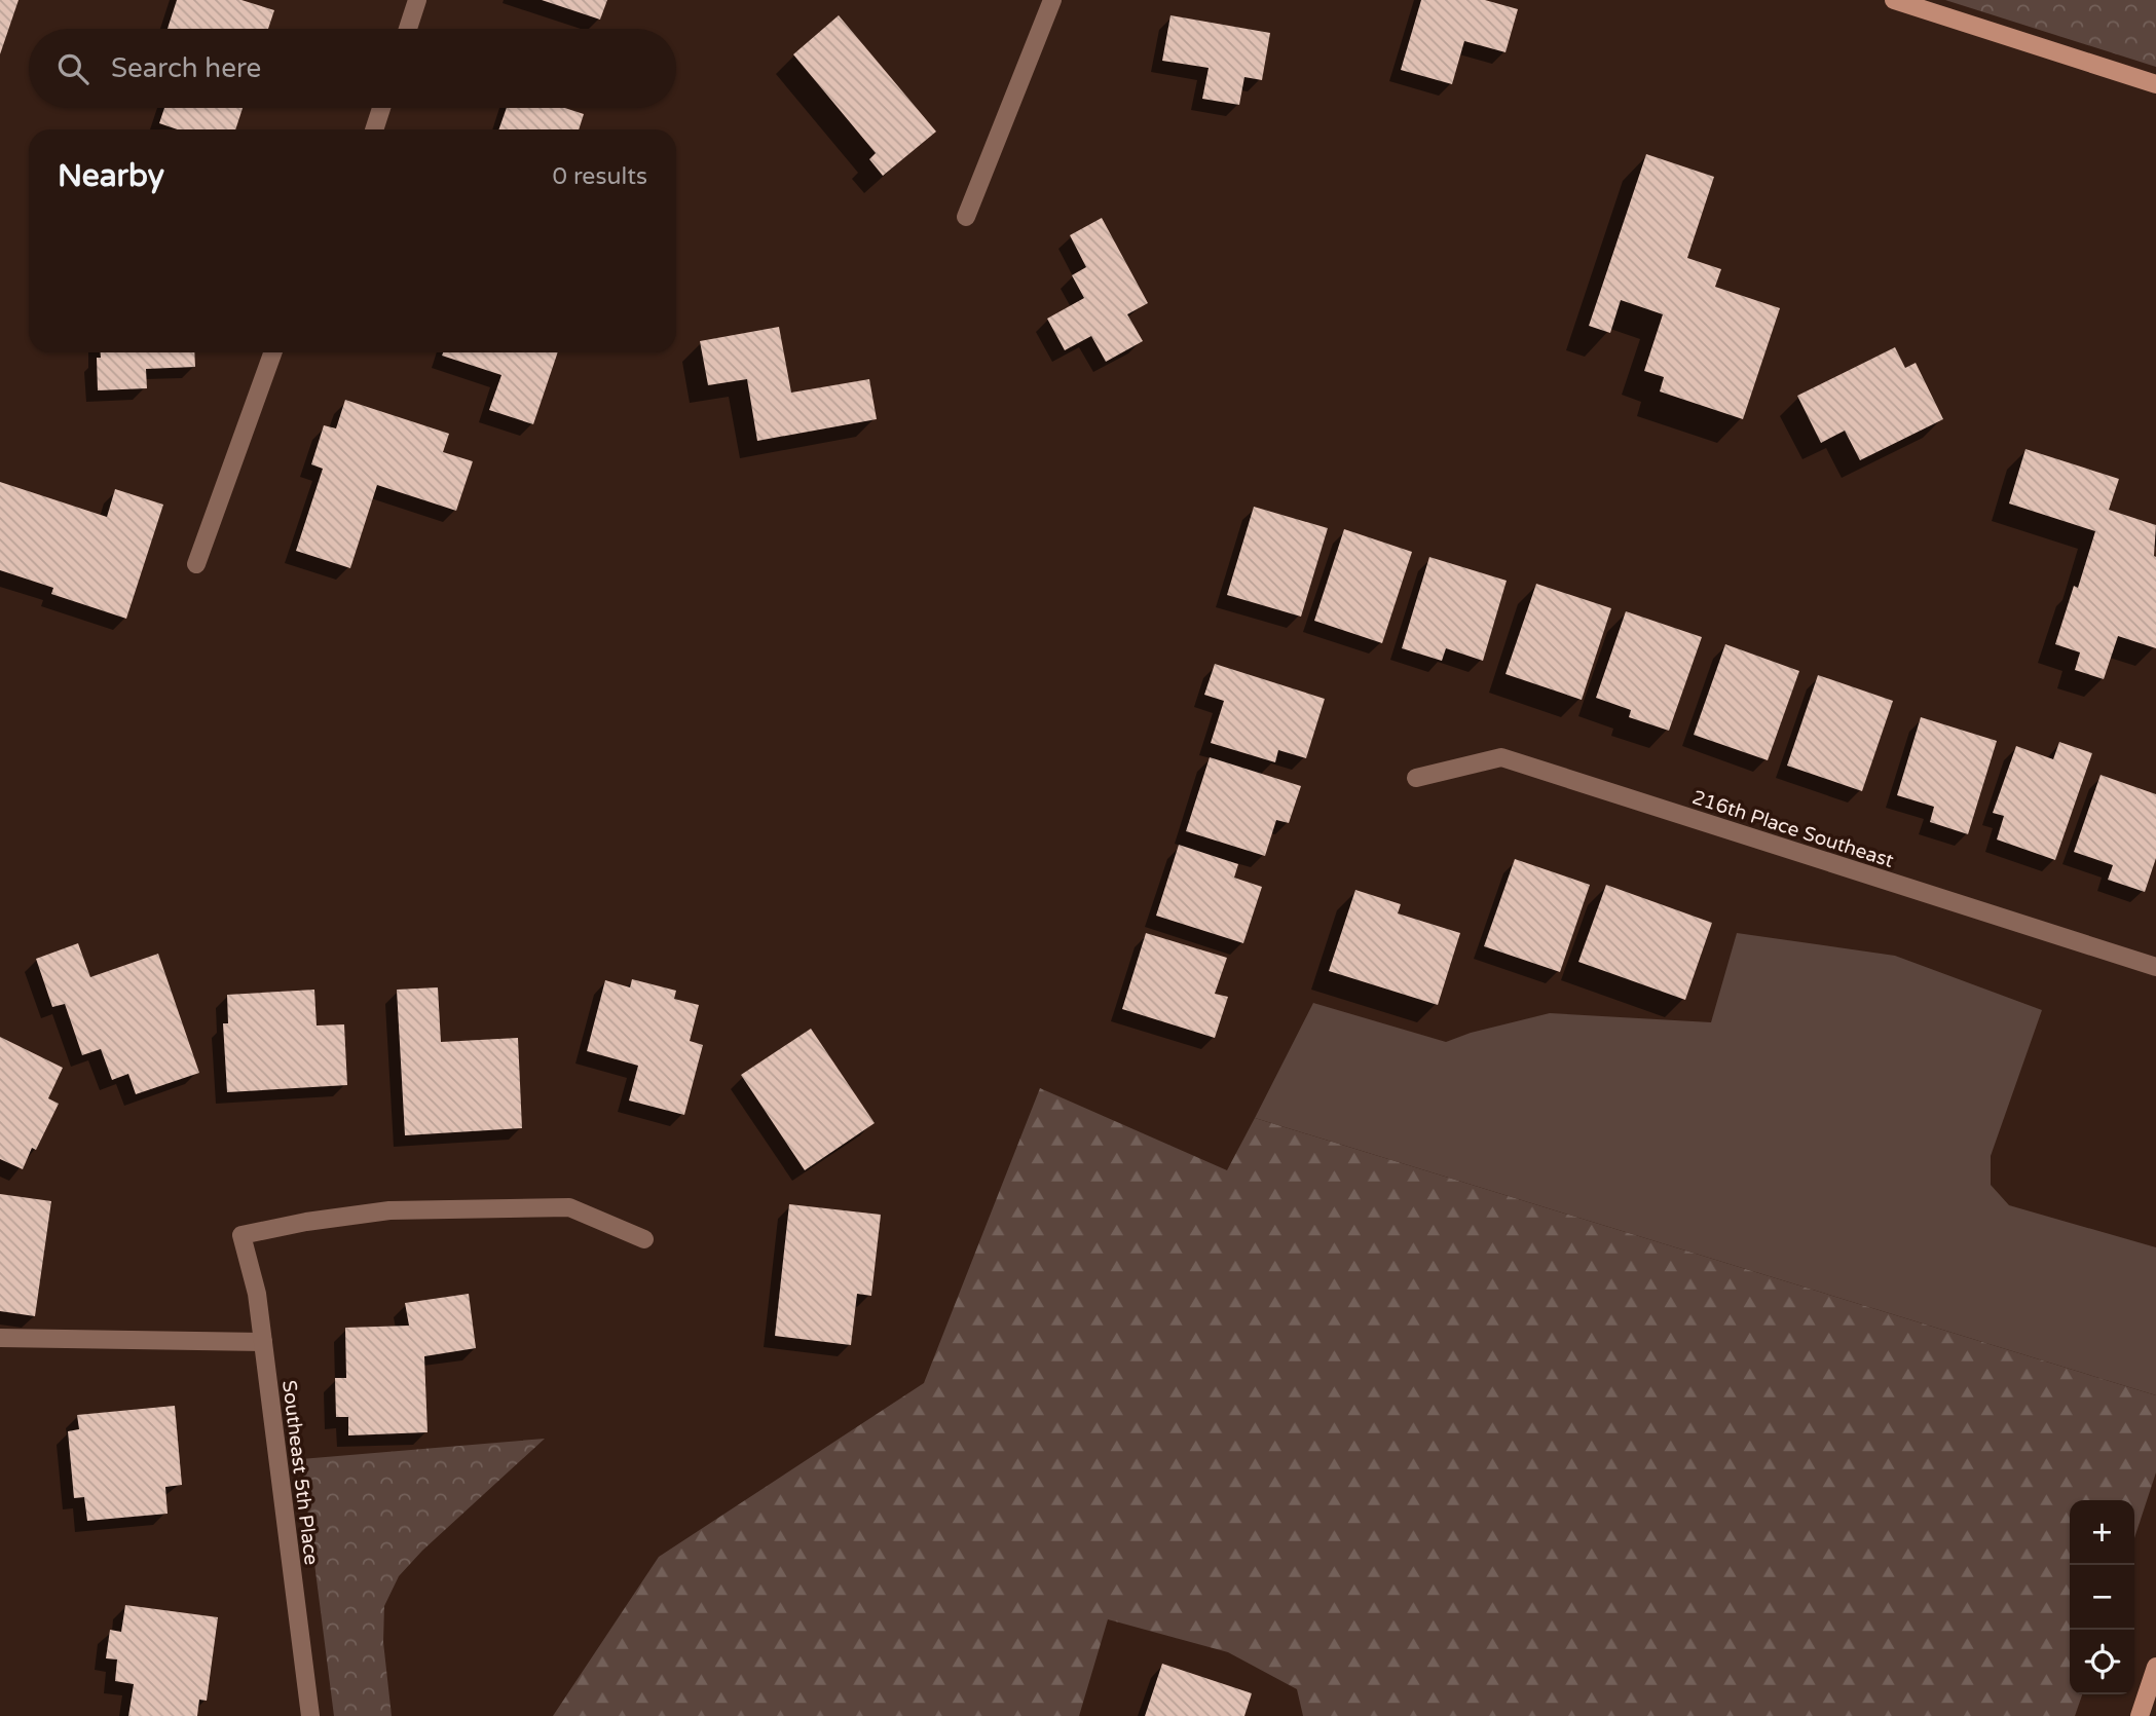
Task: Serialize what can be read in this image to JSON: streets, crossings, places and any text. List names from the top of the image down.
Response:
{
  "streets": {
    "street": ["216th Place Southeast", "Southeast 5th Place"]
  },
  "page": {
    "search": "Search here",
    "heading": ["Nearby", "0 results"],
    "map_buttons": ["+", "−"]
  }
}
